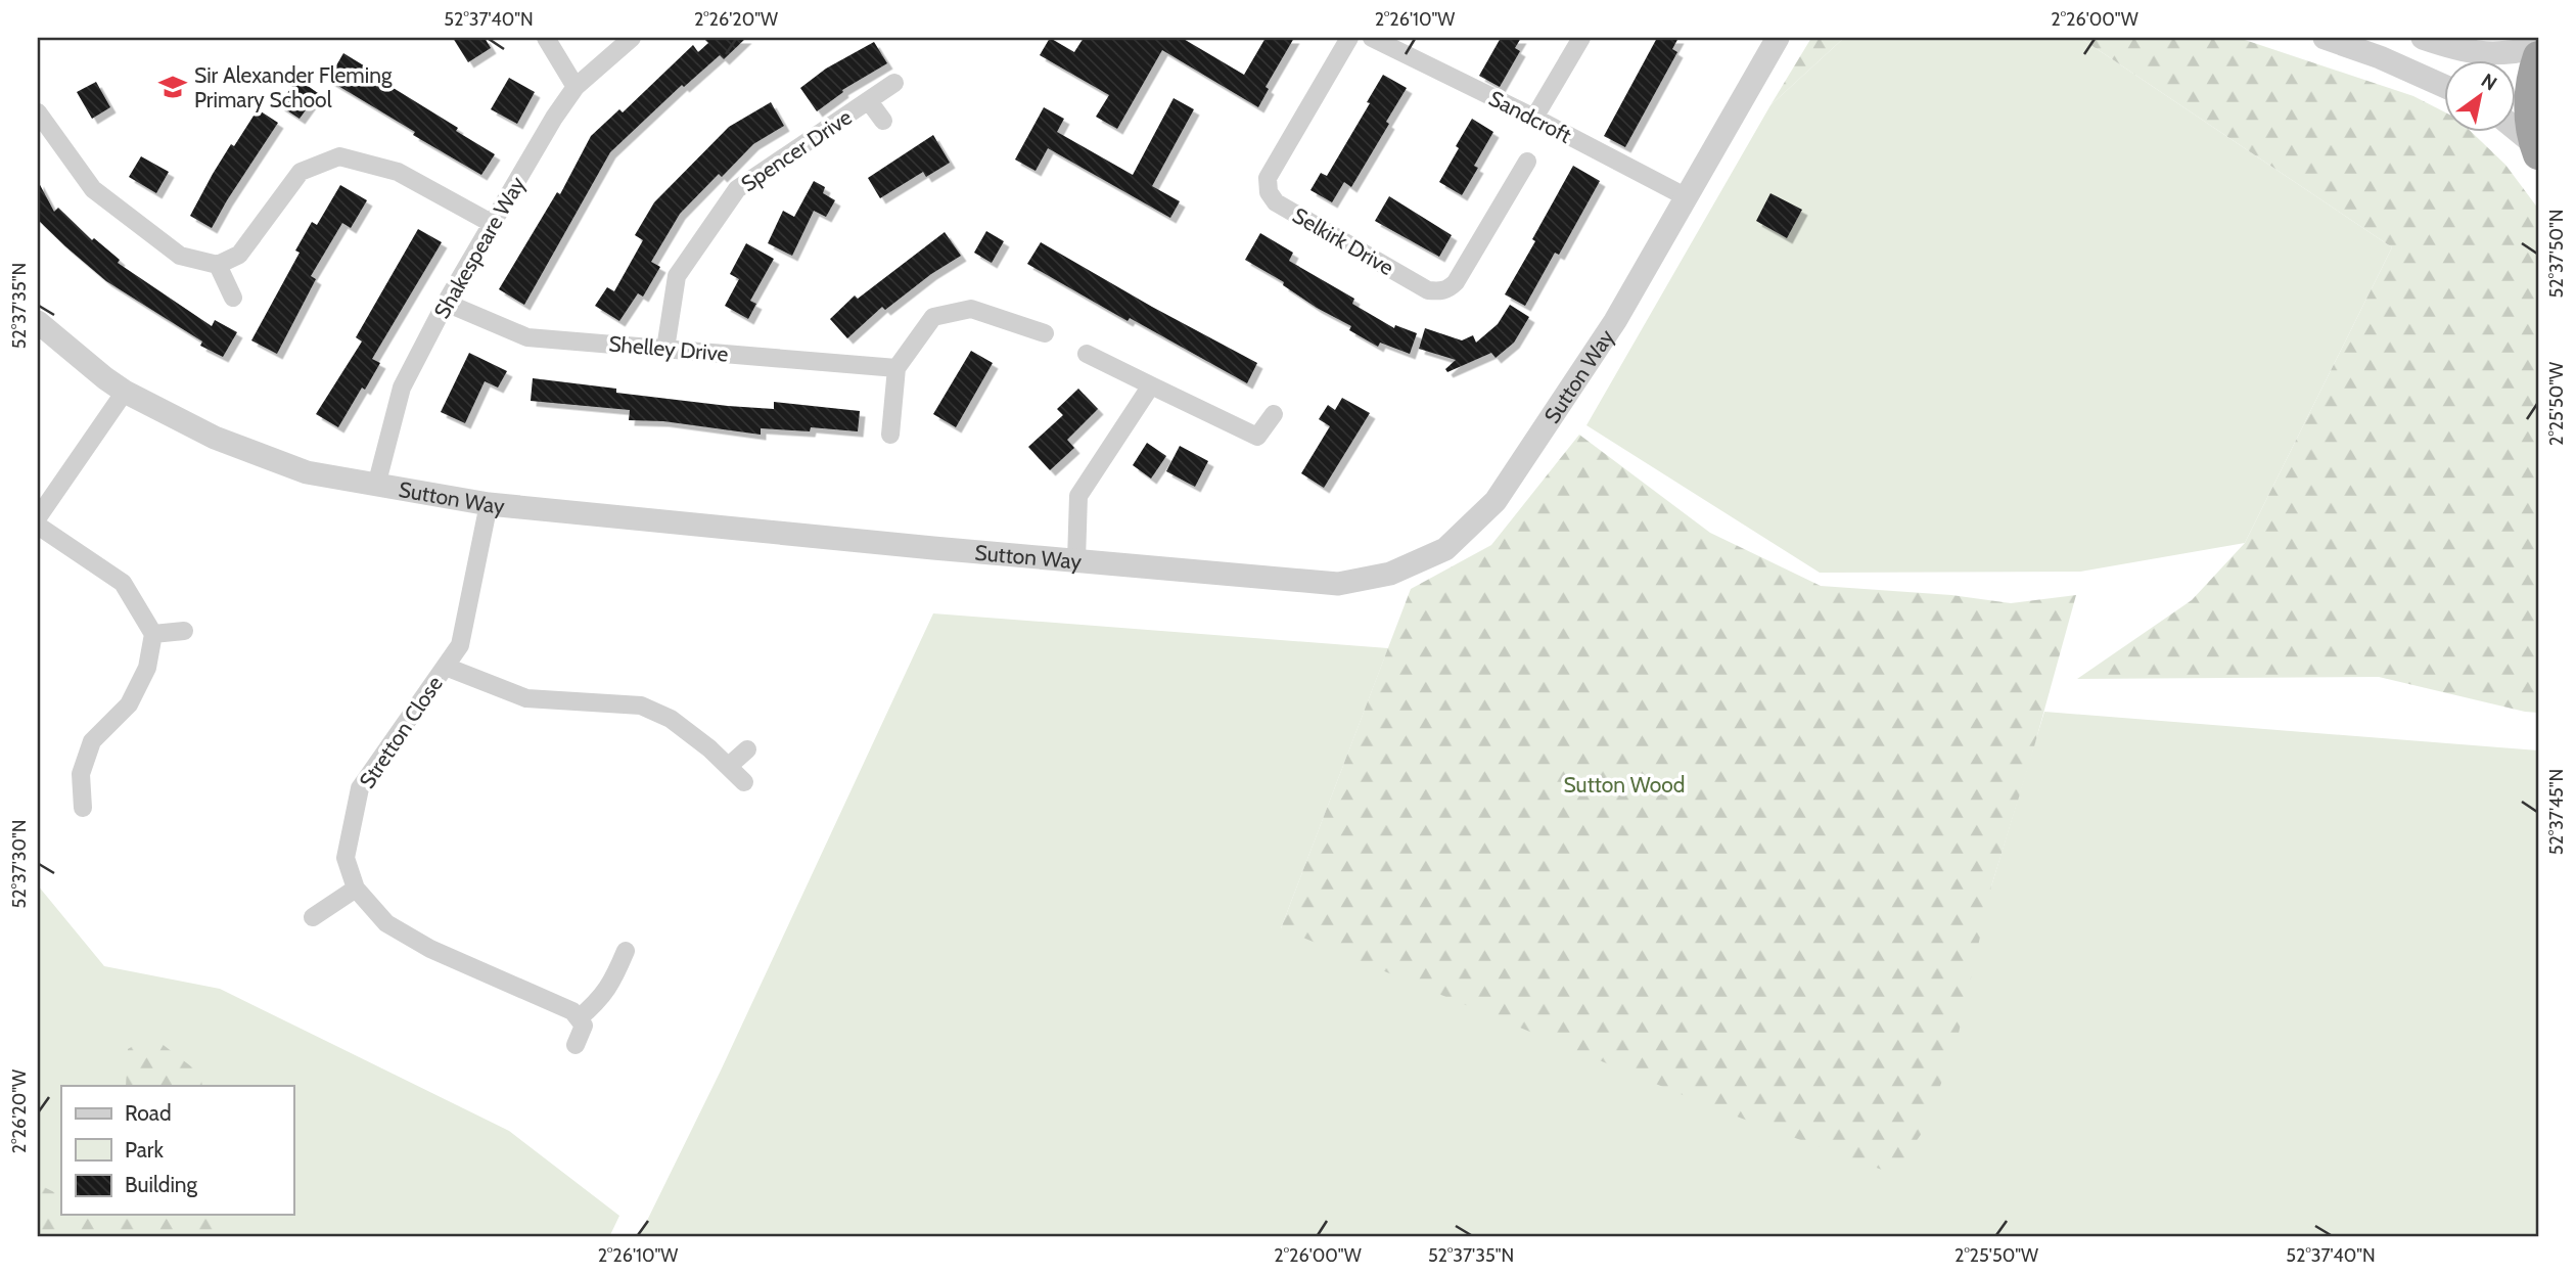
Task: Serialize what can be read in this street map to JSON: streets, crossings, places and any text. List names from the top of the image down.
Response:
{
  "streets": {
    "street": [
      "Sandcroft",
      "Spencer Drive",
      "Selkirk Drive",
      "Shakespeare Way",
      "Shelley Drive",
      "Sutton Way",
      "Stretton Close"
    ]
  },
  "crossings": [
    ["Sandcroft", "Sutton Way"],
    ["Spencer Drive", "Shelley Drive"],
    ["Shakespeare Way", "Shelley Drive"],
    ["Shakespeare Way", "Sutton Way"],
    ["Sutton Way", "Stretton Close"]
  ],
  "parks": ["Sutton Wood"],
  "places": {
    "school or university": ["Sir Alexander Fleming Primary School"]
  },
  "legend": ["Road", "Park", "Building"],
  "north": "top right",
  "coordinates": [
    "52°37'40\"N",
    "2°26'20\"W",
    "2°26'10\"W",
    "2°26'00\"W",
    "52°37'50\"N",
    "52°37'35\"N",
    "2°25'50\"W",
    "52°37'45\"N",
    "52°37'30\"N"
  ]
}
